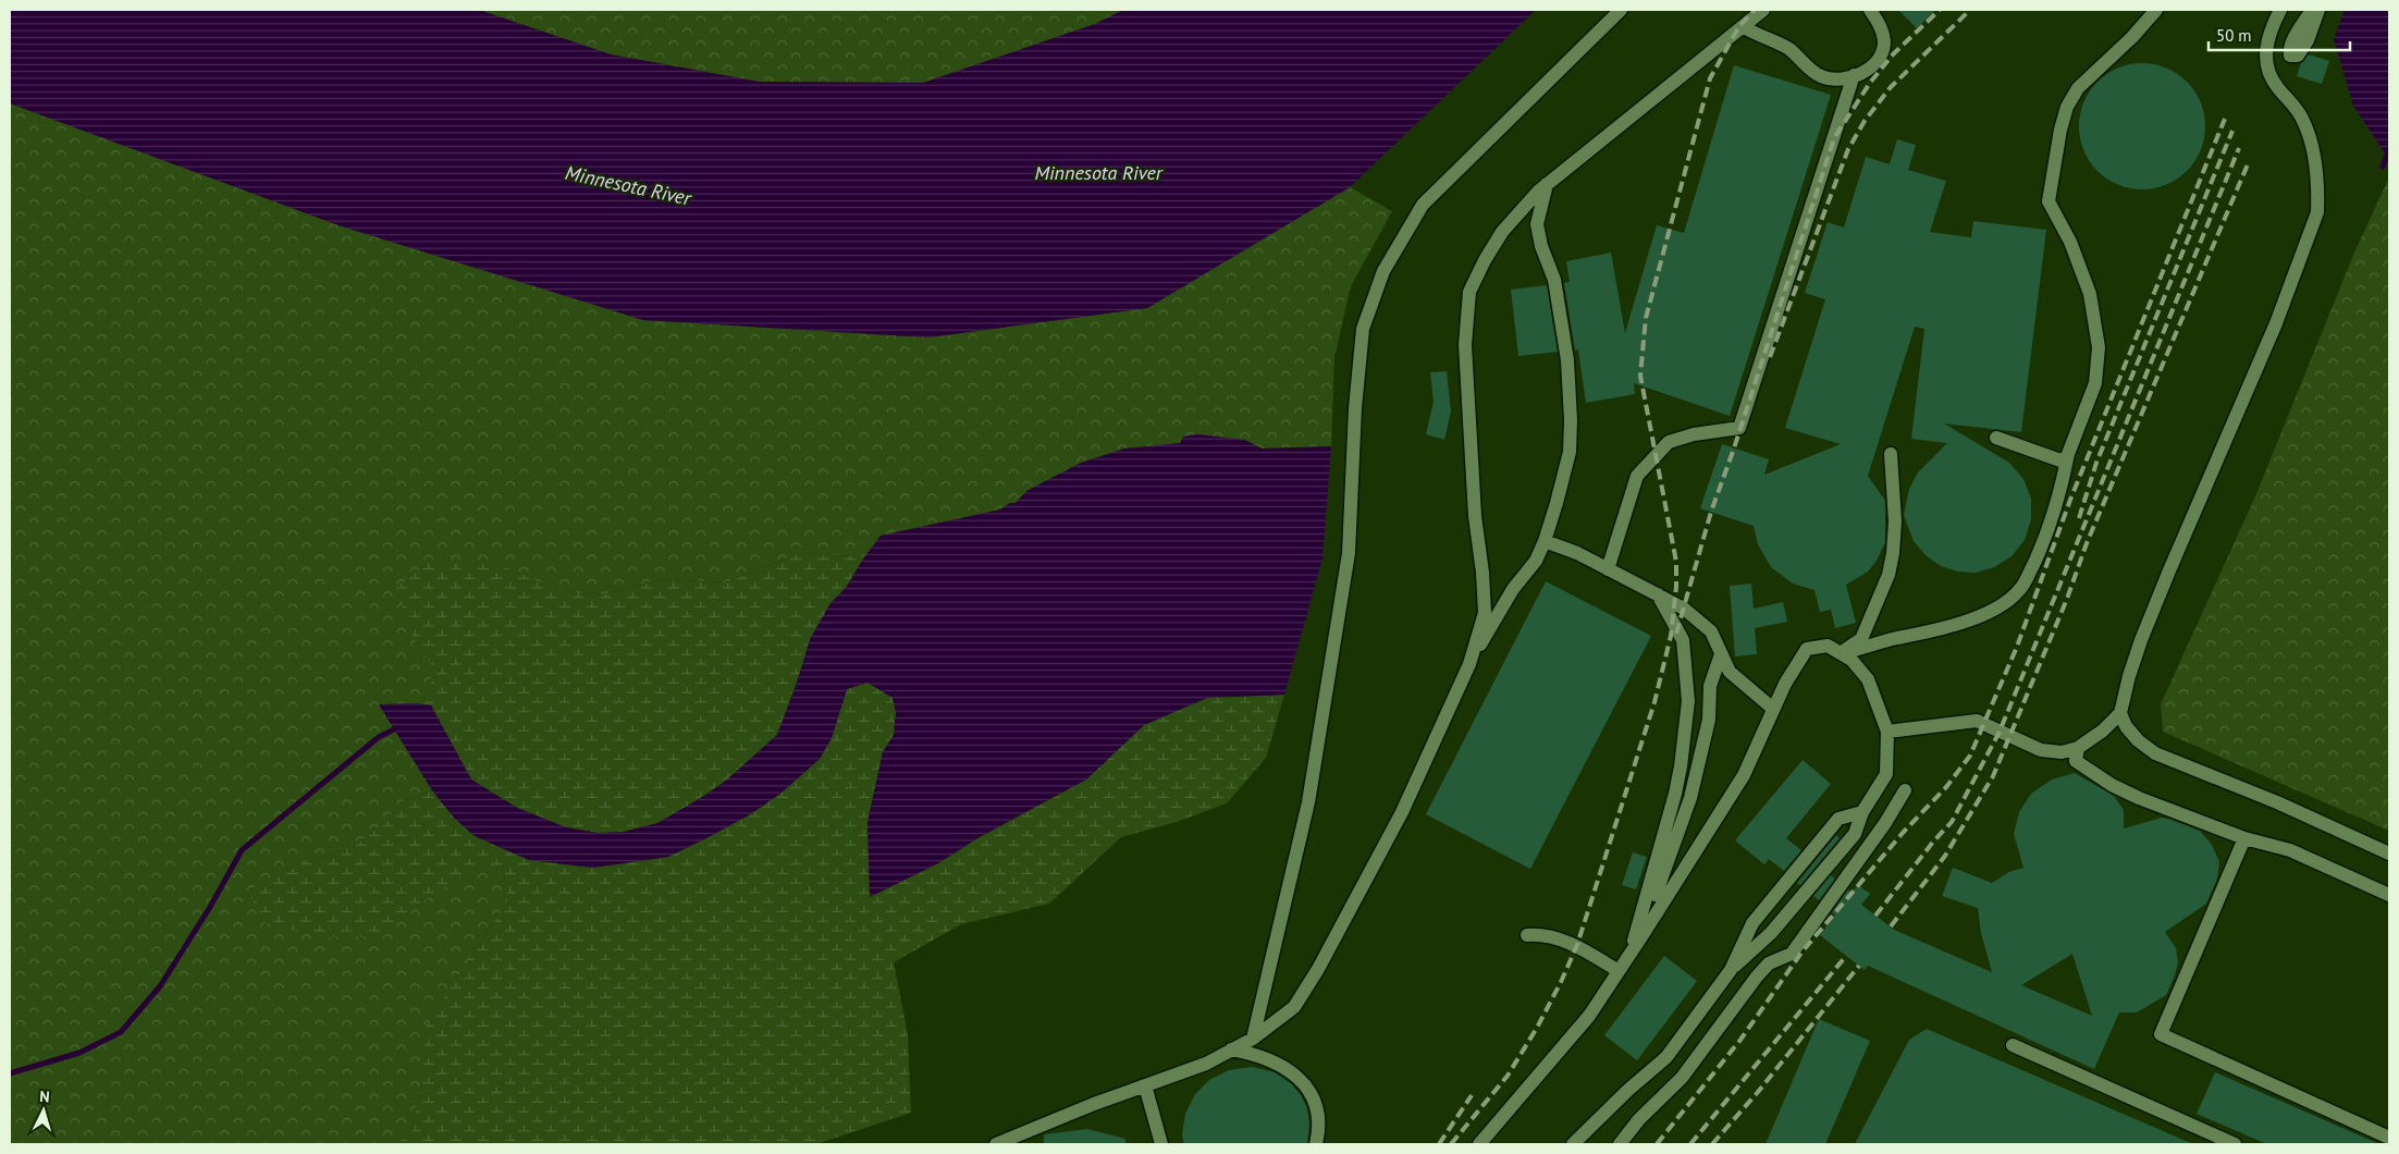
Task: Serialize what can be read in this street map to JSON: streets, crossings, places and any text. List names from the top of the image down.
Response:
{
  "water": ["Minnesota River"],
  "scale_bar": "50 m",
  "north": "top"
}
